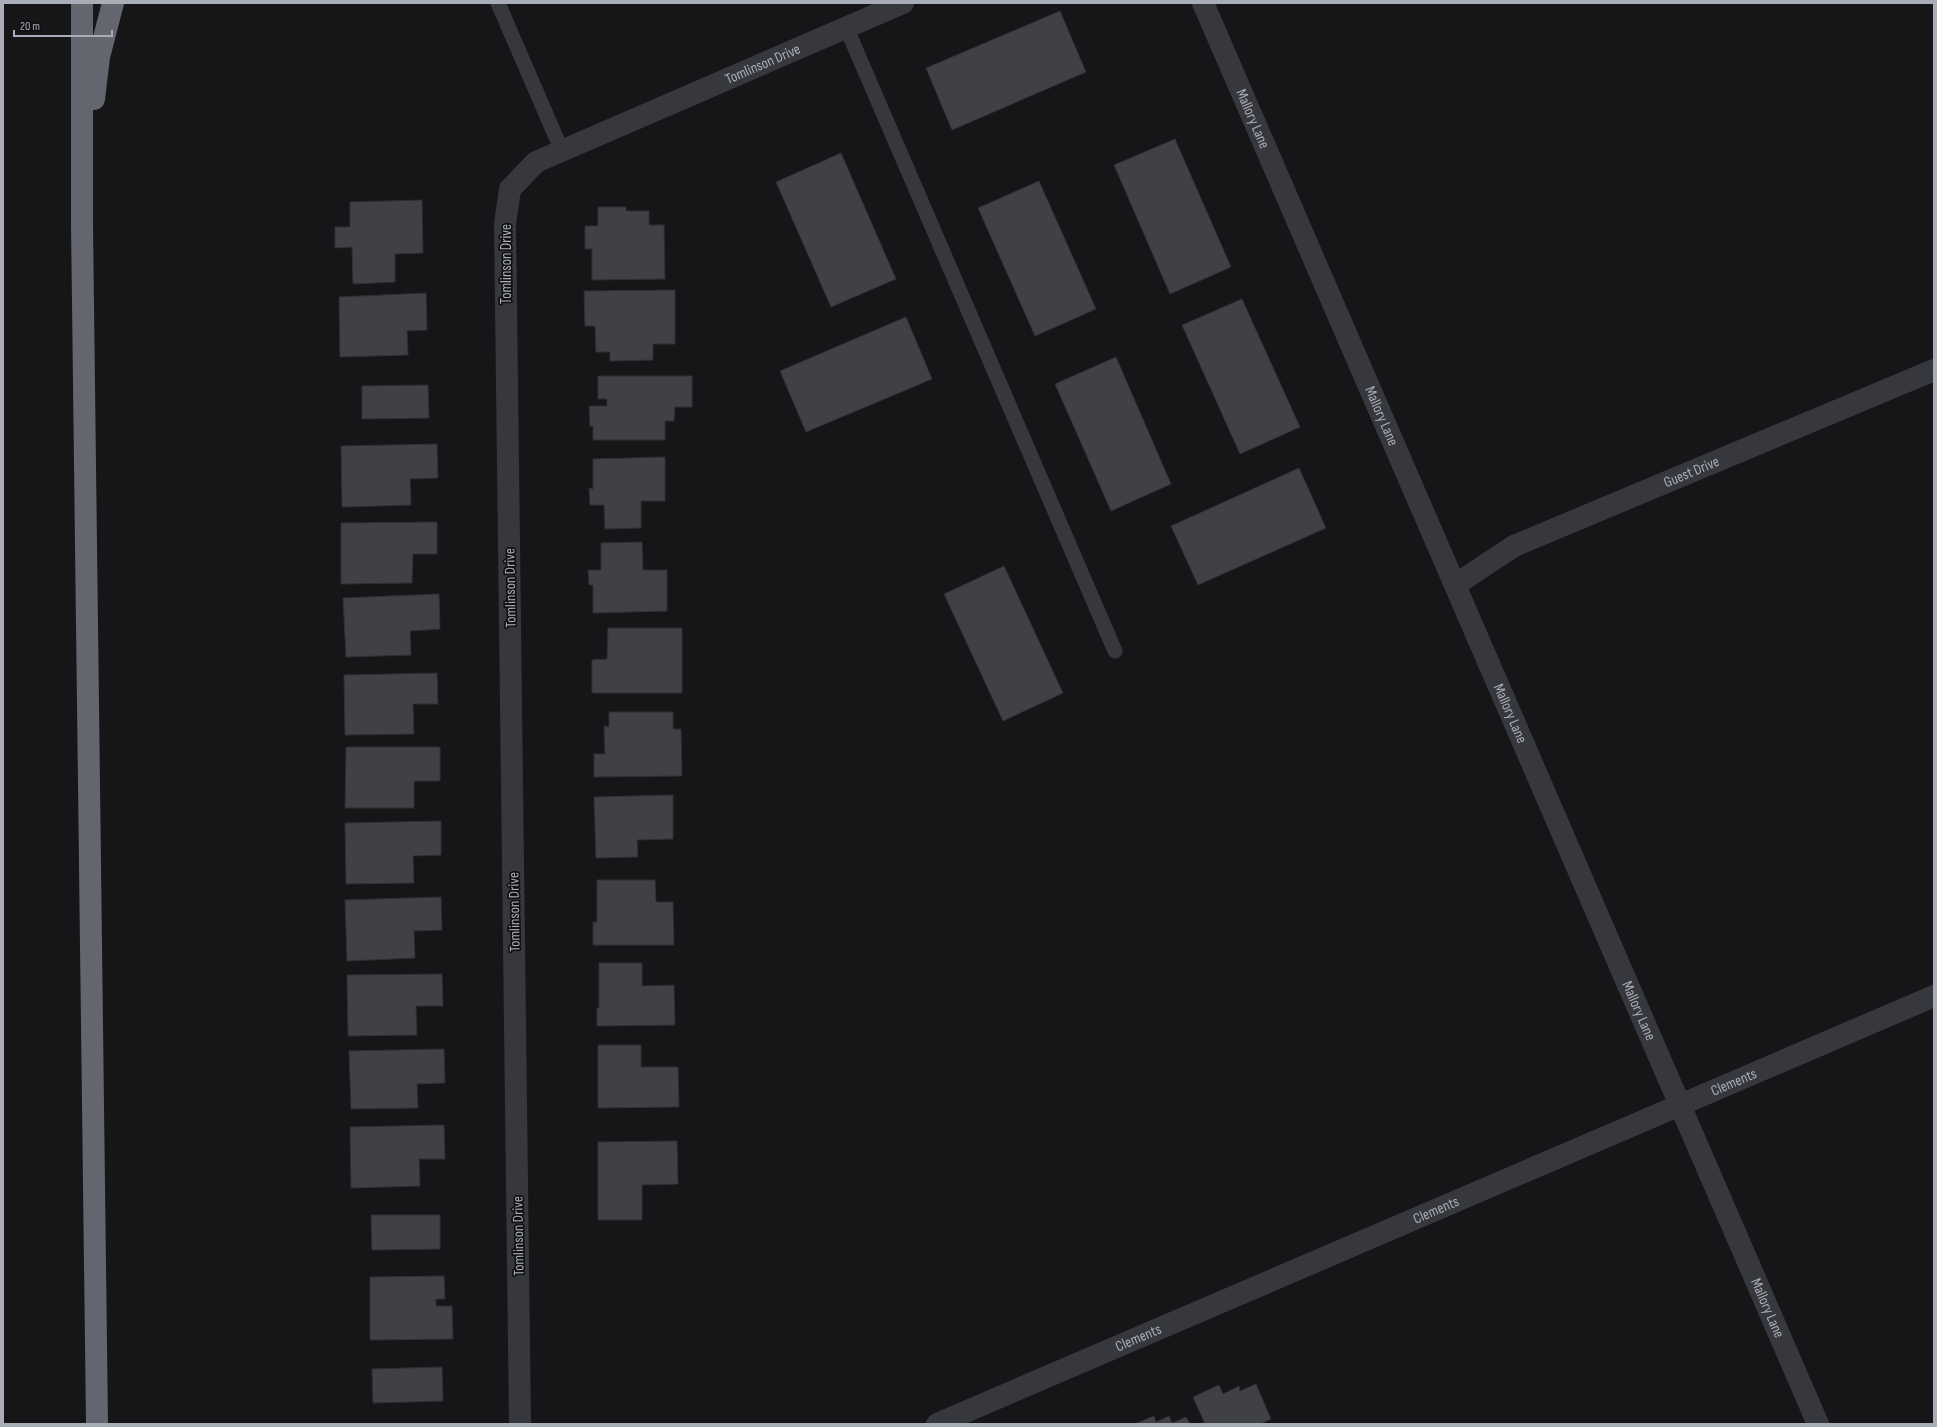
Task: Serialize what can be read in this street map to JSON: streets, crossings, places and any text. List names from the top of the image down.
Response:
{
  "streets": {
    "street": [
      "Tomlinson Drive",
      "Mallory Lane",
      "Guest Drive",
      "Clements"
    ]
  },
  "crossings": [
    ["Mallory Lane", "Guest Drive"],
    ["Mallory Lane", "Clements"]
  ],
  "scale_bar": "20 m"
}
